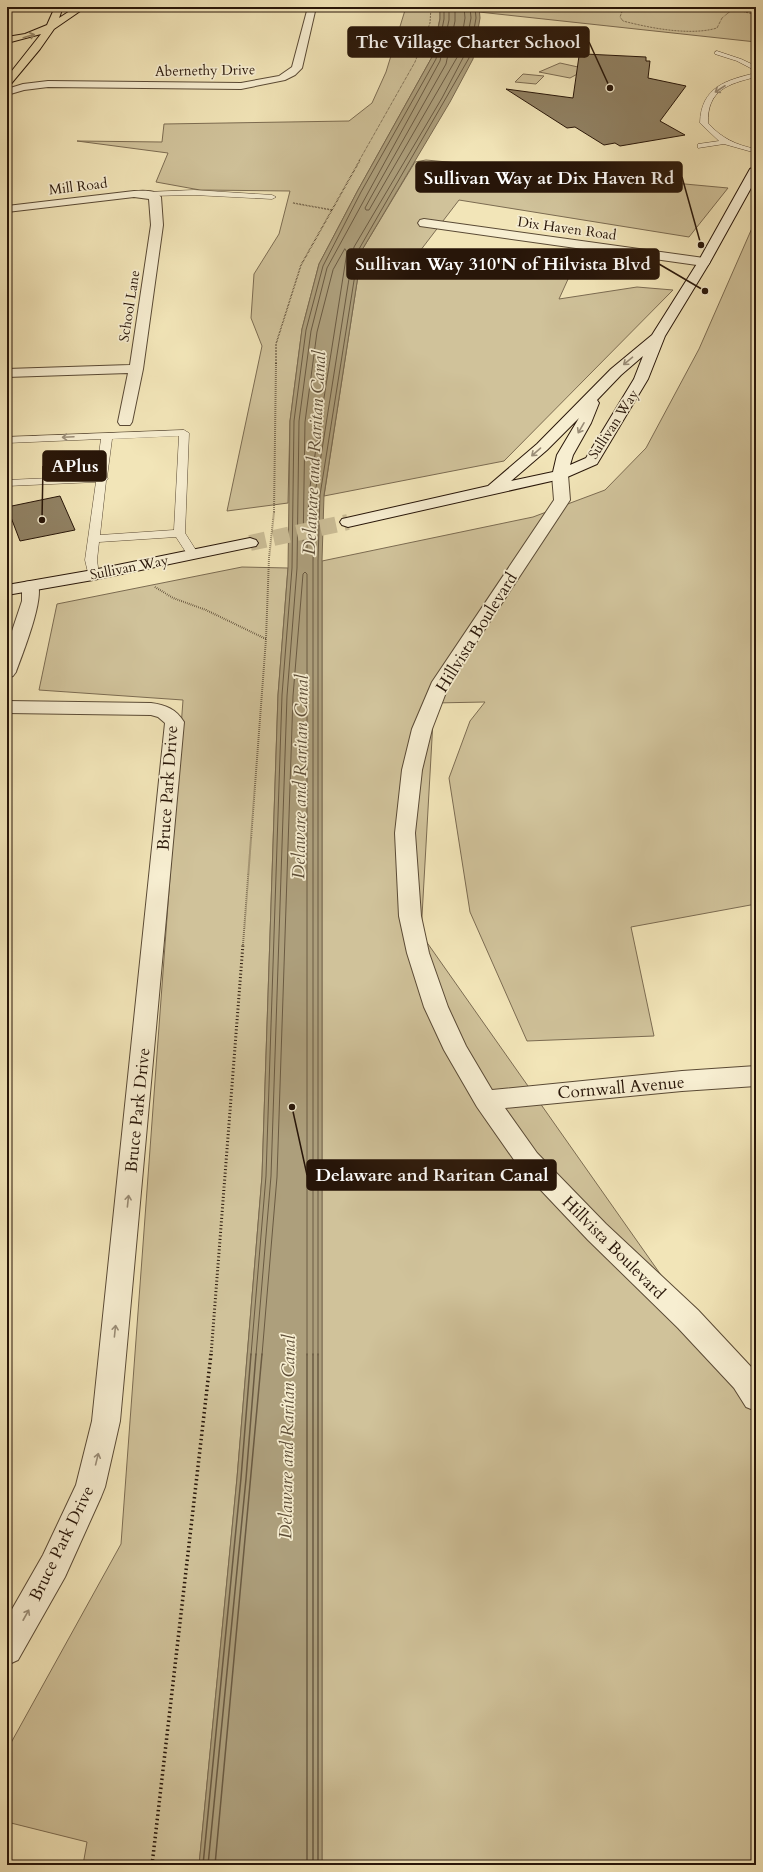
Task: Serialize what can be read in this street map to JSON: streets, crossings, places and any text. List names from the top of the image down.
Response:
{
  "streets": {
    "street": [
      "Abernethy Drive",
      "Mill Road",
      "Dix Haven Road",
      "School Lane",
      "Sullivan Way",
      "Hillvista Boulevard",
      "Bruce Park Drive",
      "Cornwall Avenue"
    ]
  },
  "crossings": [
    ["Mill Road", "School Lane"],
    ["Dix Haven Road", "Sullivan Way"],
    ["Sullivan Way", "Hillvista Boulevard"],
    ["Hillvista Boulevard", "Cornwall Avenue"]
  ],
  "one_way": ["Bruce Park Drive"],
  "water": ["Delaware and Raritan Canal"],
  "places": [
    "The Village Charter School",
    "Sullivan Way at Dix Haven Rd",
    "Sullivan Way 310'N of Hilvista Blvd",
    "APlus",
    "Delaware and Raritan Canal"
  ]
}
